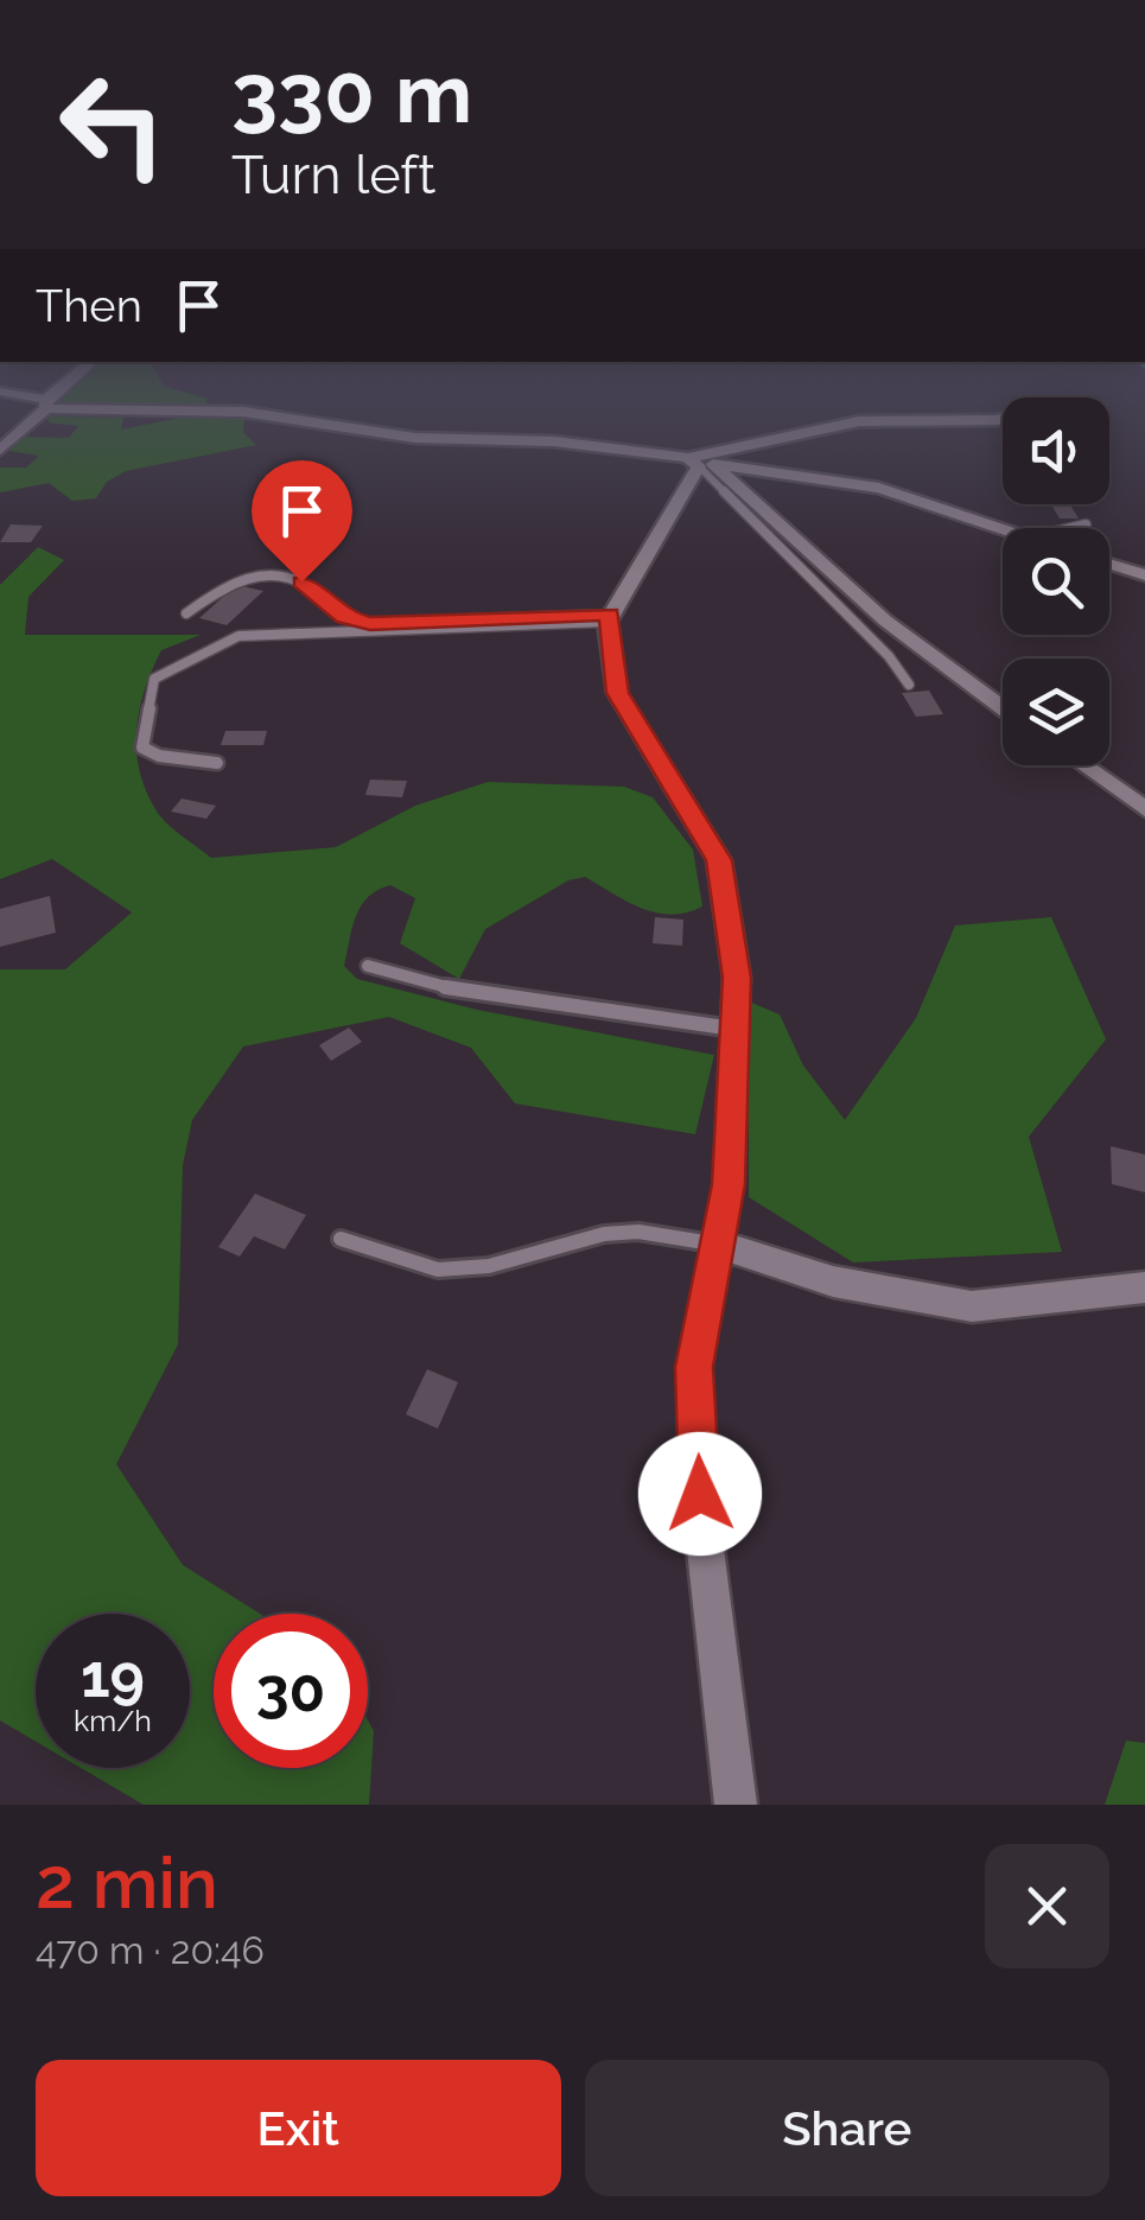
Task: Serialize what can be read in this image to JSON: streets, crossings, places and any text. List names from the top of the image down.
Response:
{
  "page": {
    "turn": ["330 m", "Turn left"],
    "then": "Then",
    "speed": "19 km/h",
    "limit": "30",
    "heading": ["2 min", "470 m · 20:46"],
    "buttons": ["Exit", "Share"]
  }
}
